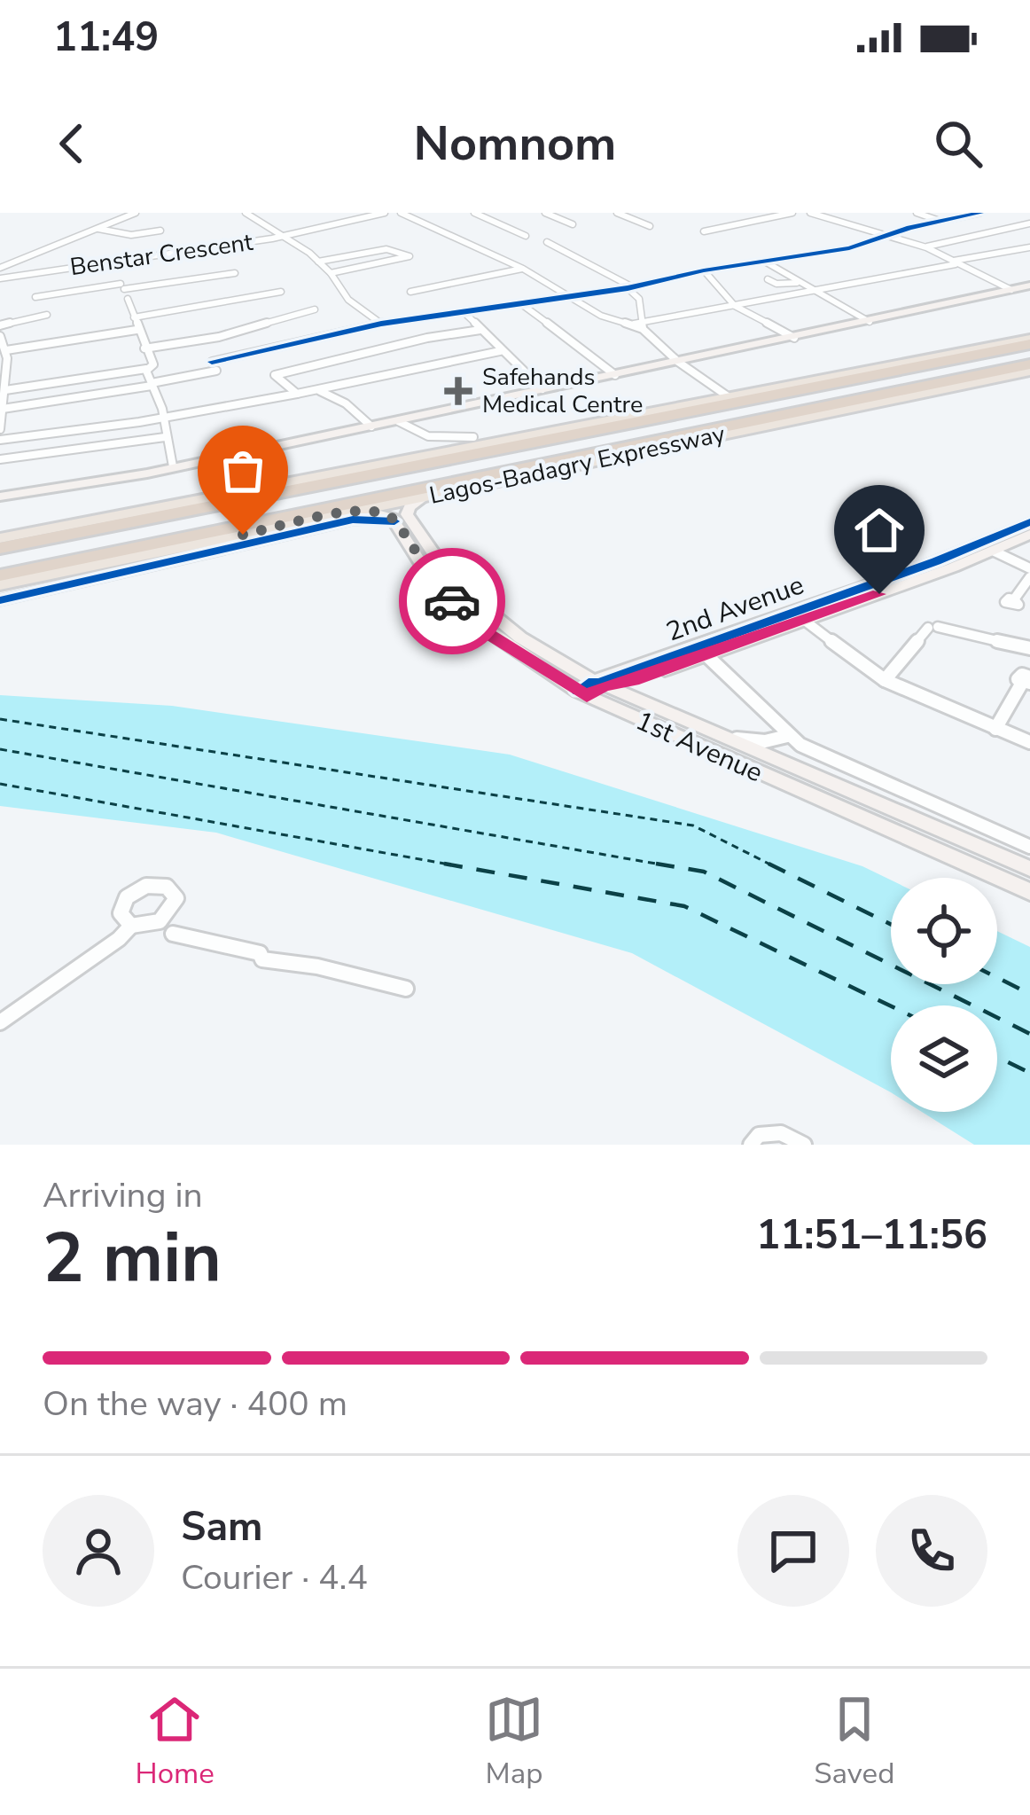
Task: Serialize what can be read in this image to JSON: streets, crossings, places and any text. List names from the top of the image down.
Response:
{
  "streets": {
    "highway": ["Lagos-Badagry Expressway"],
    "main road": ["2nd Avenue", "1st Avenue"],
    "street": ["Benstar Crescent"]
  },
  "crossings": [
    ["Lagos-Badagry Expressway", "1st Avenue"],
    ["2nd Avenue", "1st Avenue"]
  ],
  "places": {
    "health": ["Safehands Medical Centre"]
  },
  "page": {
    "status": "11:49",
    "header": "Nomnom",
    "heading": ["2 min", "Arriving in", "11:51–11:56"],
    "panel": ["Sam", "Courier · 4.4"],
    "bar": "On the way · 400 m",
    "tabs": ["Home", "Map", "Saved"]
  }
}
